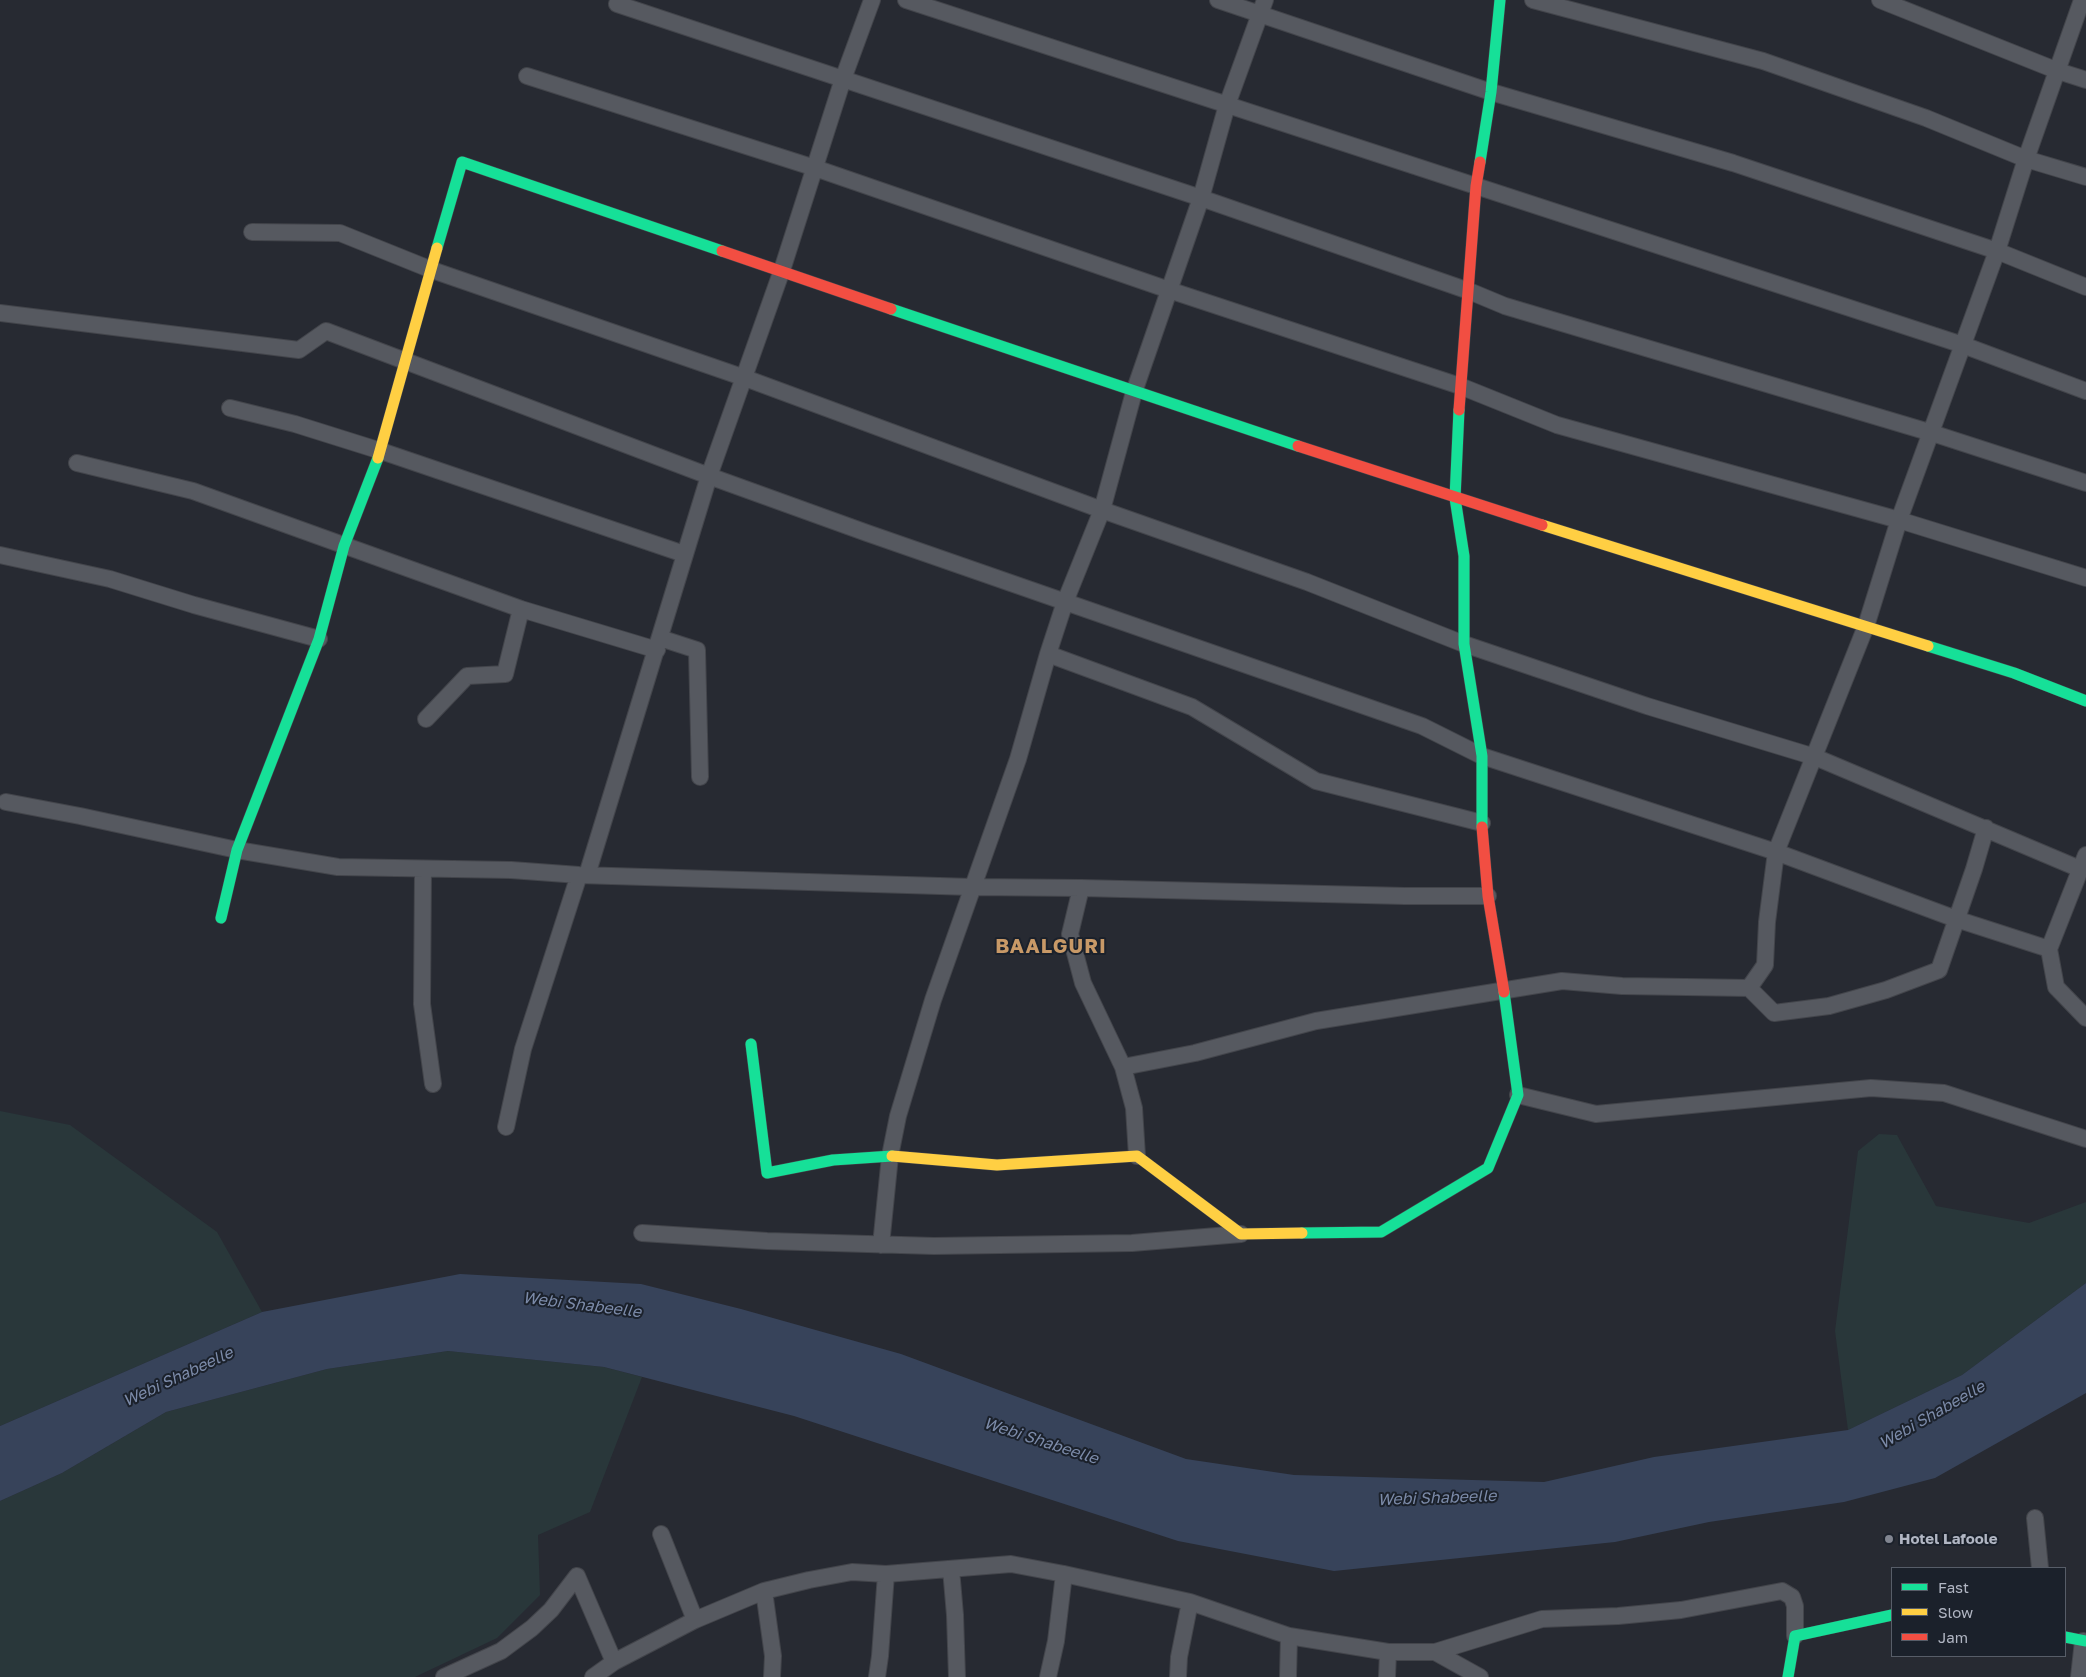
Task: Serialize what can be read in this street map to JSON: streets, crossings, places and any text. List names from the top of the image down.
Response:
{
  "districts": ["BAALGURI"],
  "water": ["Webi Shabeelle"],
  "places": ["Hotel Lafoole"],
  "legend": ["Fast", "Slow", "Jam"]
}
